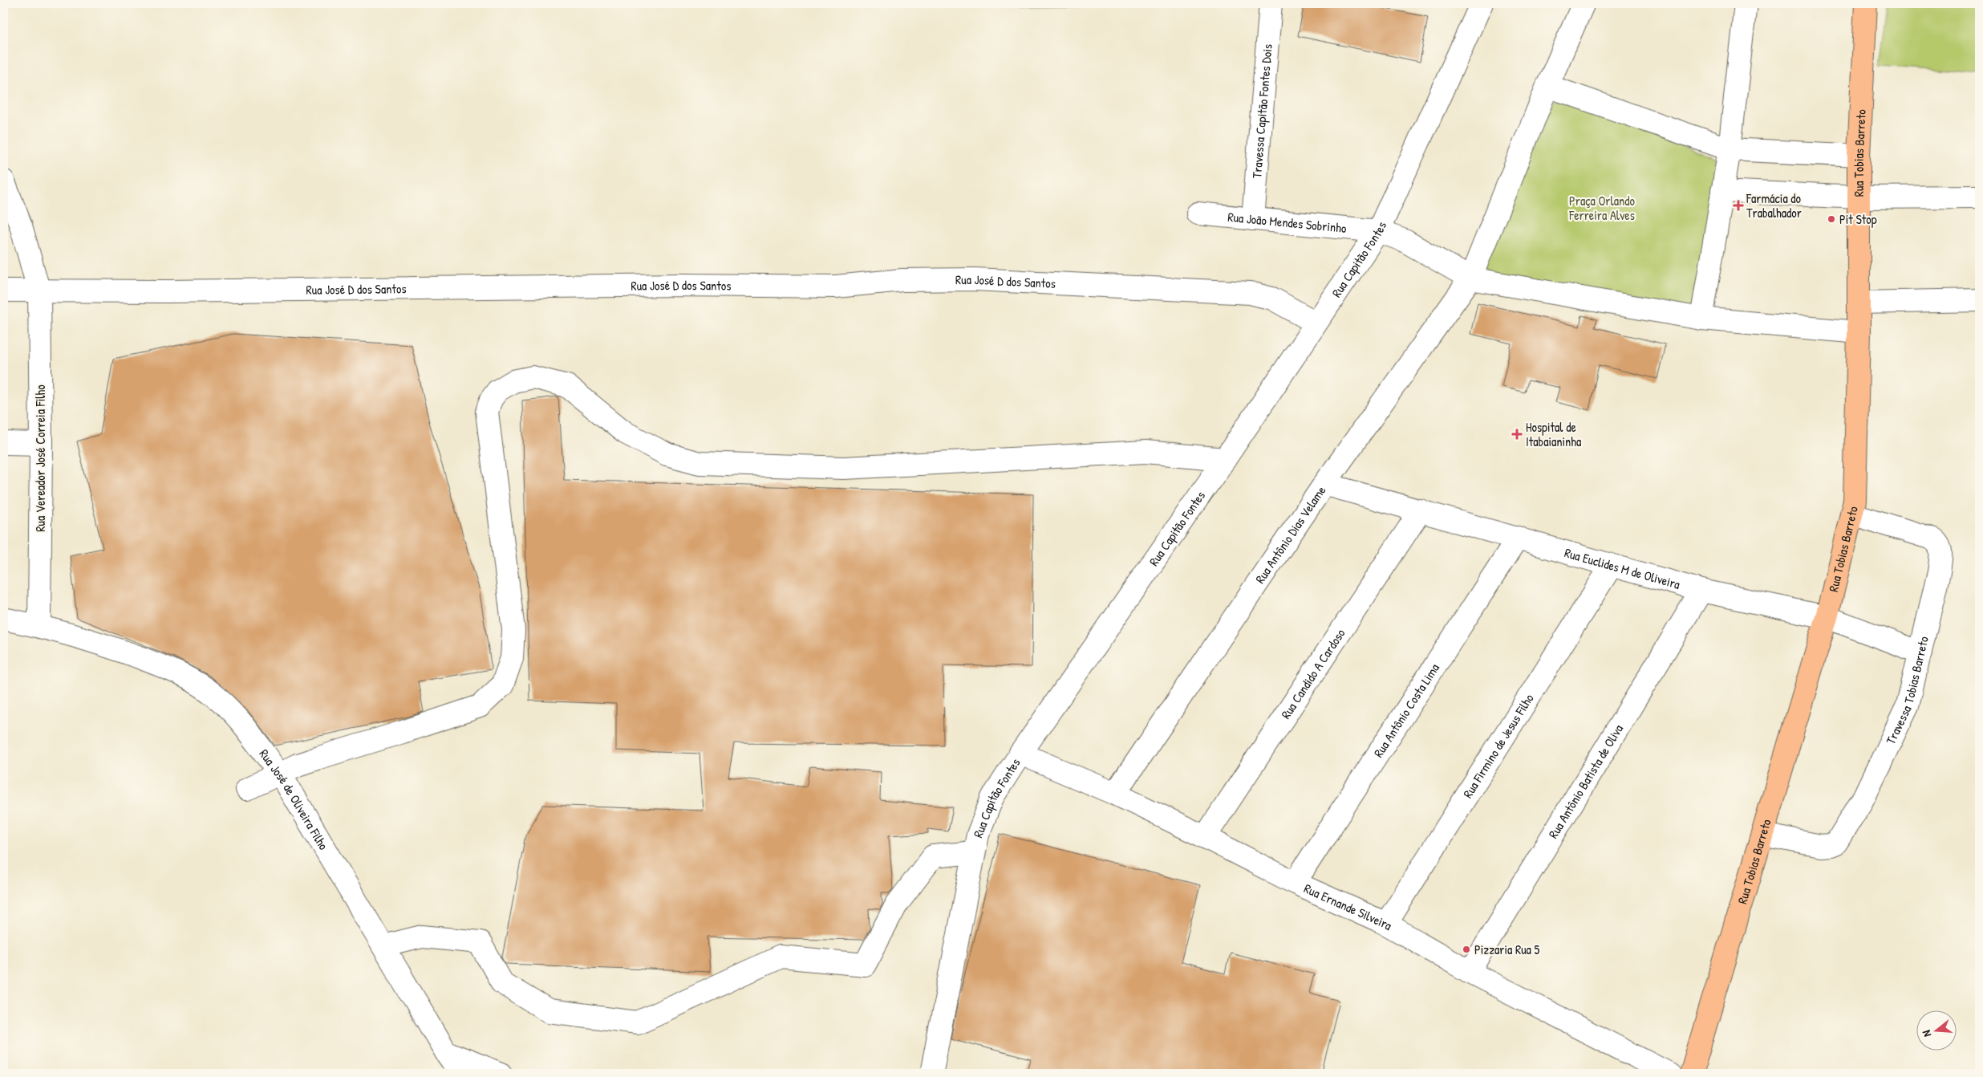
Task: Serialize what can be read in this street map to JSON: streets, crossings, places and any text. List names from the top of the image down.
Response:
{
  "streets": {
    "main road": ["Rua Tobias Barreto"],
    "street": [
      "Travessa Capitão Fontes Dois",
      "Rua João Mendes Sobrinho",
      "Rua Capitão Fontes",
      "Rua José D dos Santos",
      "Rua Vereador José Correia Filho",
      "Rua Antônio Dias Velame",
      "Rua Euclides M de Oliveira",
      "Rua Candido A Cardoso",
      "Travessa Tobias Barreto",
      "Rua Antônio Costa Lima",
      "Rua Firmino de Jesus Filho",
      "Rua Antônio Batista de Oliva",
      "Rua José de Oliveira Filho",
      "Rua Ernande Silveira"
    ]
  },
  "crossings": [
    ["Travessa Capitão Fontes Dois", "Rua João Mendes Sobrinho"],
    ["Rua Tobias Barreto", "Rua Euclides M de Oliveira"],
    ["Rua Tobias Barreto", "Travessa Tobias Barreto"],
    ["Rua João Mendes Sobrinho", "Rua Capitão Fontes"],
    ["Rua João Mendes Sobrinho", "Rua Antônio Dias Velame"],
    ["Rua Capitão Fontes", "Rua José D dos Santos"],
    ["Rua Capitão Fontes", "Rua Ernande Silveira"],
    ["Rua José D dos Santos", "Rua Vereador José Correia Filho"],
    ["Rua Vereador José Correia Filho", "Rua José de Oliveira Filho"],
    ["Rua Antônio Dias Velame", "Rua Euclides M de Oliveira"],
    ["Rua Antônio Dias Velame", "Rua Ernande Silveira"],
    ["Rua Euclides M de Oliveira", "Rua Candido A Cardoso"],
    ["Rua Euclides M de Oliveira", "Travessa Tobias Barreto"],
    ["Rua Euclides M de Oliveira", "Rua Antônio Costa Lima"],
    ["Rua Euclides M de Oliveira", "Rua Firmino de Jesus Filho"],
    ["Rua Euclides M de Oliveira", "Rua Antônio Batista de Oliva"],
    ["Rua Candido A Cardoso", "Rua Ernande Silveira"],
    ["Rua Antônio Costa Lima", "Rua Ernande Silveira"],
    ["Rua Firmino de Jesus Filho", "Rua Ernande Silveira"],
    ["Rua Antônio Batista de Oliva", "Rua Ernande Silveira"]
  ],
  "parks": ["Praça Orlando Ferreira Alves"],
  "places": {
    "health": ["Farmácia do Trabalhador", "Hospital de Itabaianinha"],
    "other": ["Pit Stop", "Pizzaria Rua 5"]
  },
  "north": "left"
}
